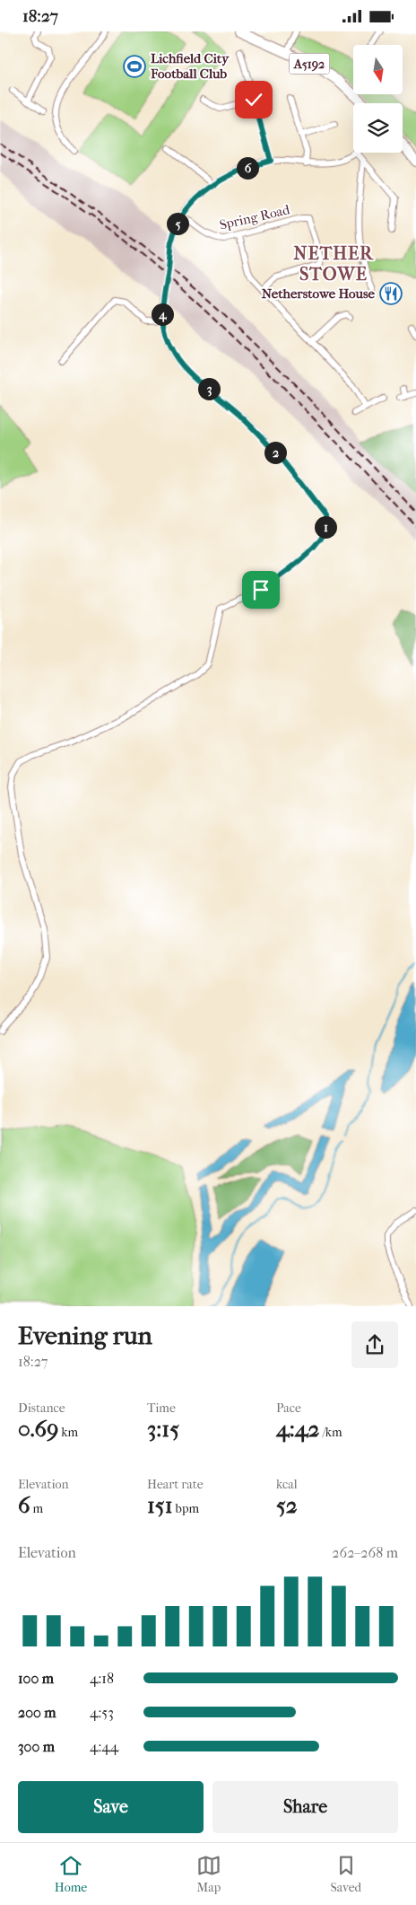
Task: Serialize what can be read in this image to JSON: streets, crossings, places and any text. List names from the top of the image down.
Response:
{
  "streets": {
    "highway": ["A5192"],
    "street": ["Spring Road"]
  },
  "districts": ["NETHER STOWE"],
  "places": {
    "sports": ["Lichfield City Football Club"],
    "restaurant": ["Netherstowe House"]
  },
  "north": "bottom",
  "page": {
    "status": "18:27",
    "pins": [
      "6",
      "5",
      "4",
      "3",
      "2",
      "1"
    ],
    "heading": ["Evening run", "18:27"],
    "stats": [
      ["Distance", "0.69 km"],
      ["Time", "3:15"],
      ["Pace", "4:42 /km"],
      ["Elevation", "6 m"],
      ["Heart rate", "151 bpm"],
      ["kcal", "52"]
    ],
    "chart": ["Elevation", "262–268 m"],
    "list": [
      {
        "name": "100 m",
        "note": "4:18"
      },
      {
        "name": "200 m",
        "note": "4:53"
      },
      {
        "name": "300 m",
        "note": "4:44"
      }
    ],
    "buttons": ["Save", "Share"],
    "tabs": ["Home", "Map", "Saved"]
  }
}
